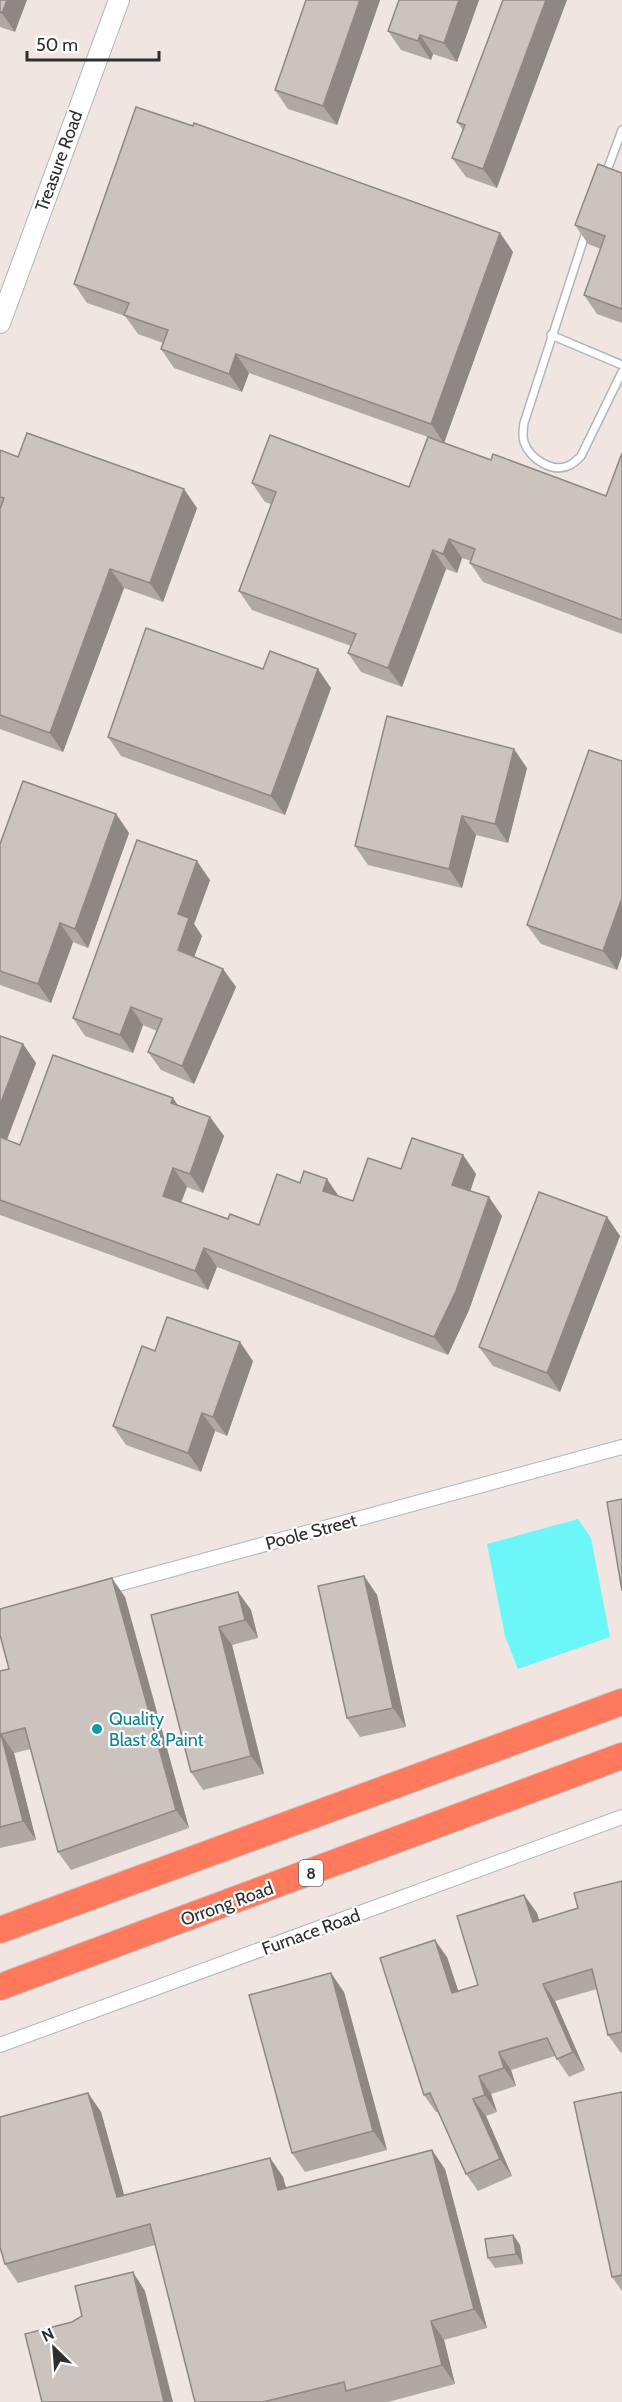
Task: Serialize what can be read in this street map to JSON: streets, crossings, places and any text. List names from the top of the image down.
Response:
{
  "streets": {
    "highway": ["8", "Orrong Road"],
    "street": ["Treasure Road", "Poole Street", "Furnace Road"]
  },
  "places": ["Quality Blast & Paint"],
  "scale_bar": "50 m",
  "north": "top left"
}
